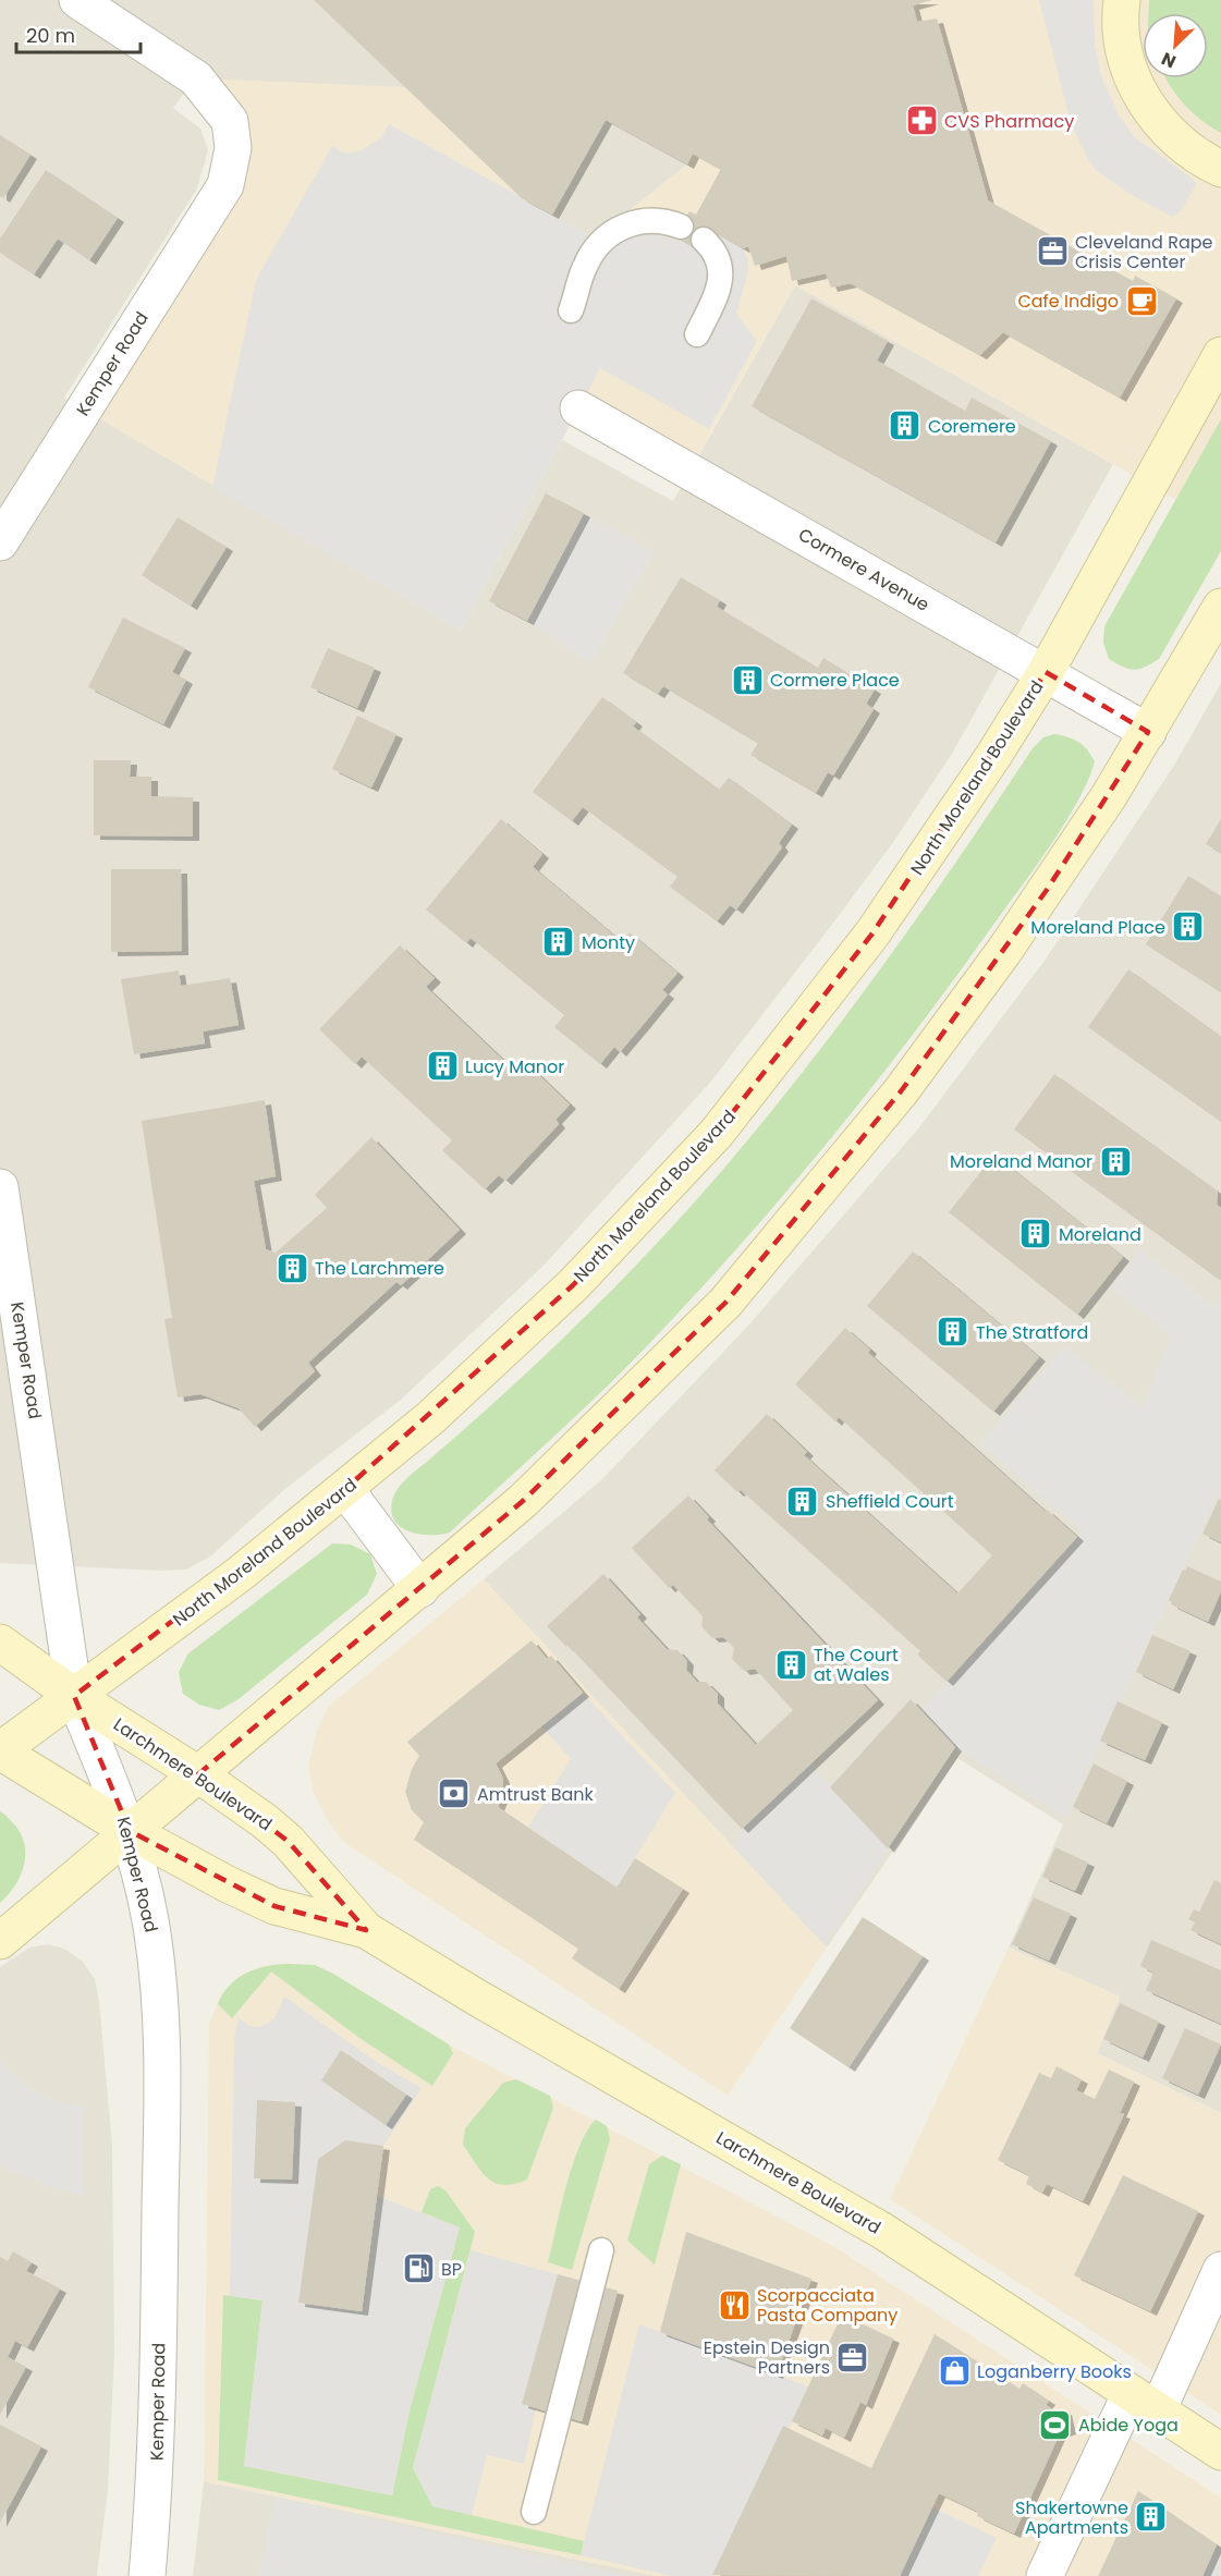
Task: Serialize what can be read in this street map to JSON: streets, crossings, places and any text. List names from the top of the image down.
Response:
{
  "streets": {
    "main road": ["North Moreland Boulevard", "Larchmere Boulevard"],
    "street": ["Kemper Road", "Cormere Avenue"]
  },
  "crossings": [
    ["Kemper Road", "North Moreland Boulevard"],
    ["Kemper Road", "Larchmere Boulevard"],
    ["Cormere Avenue", "North Moreland Boulevard"],
    ["North Moreland Boulevard", "Larchmere Boulevard"]
  ],
  "places": {
    "pharmacy": ["CVS Pharmacy"],
    "office": ["Cleveland Rape Crisis Center", "Epstein Design Partners"],
    "cafe": ["Cafe Indigo"],
    "building": [
      "Coremere",
      "Cormere Place",
      "Moreland Place",
      "Monty",
      "Lucy Manor",
      "Moreland Manor",
      "Moreland",
      "The Larchmere",
      "The Stratford",
      "Sheffield Court",
      "The Court at Wales",
      "Shakertowne Apartments"
    ],
    "bank": ["Amtrust Bank"],
    "fuel station": ["BP"],
    "restaurant": ["Scorpacciata Pasta Company"],
    "shop": ["Loganberry Books"],
    "sports": ["Abide Yoga"]
  },
  "scale_bar": "20 m",
  "north": "bottom left"
}
